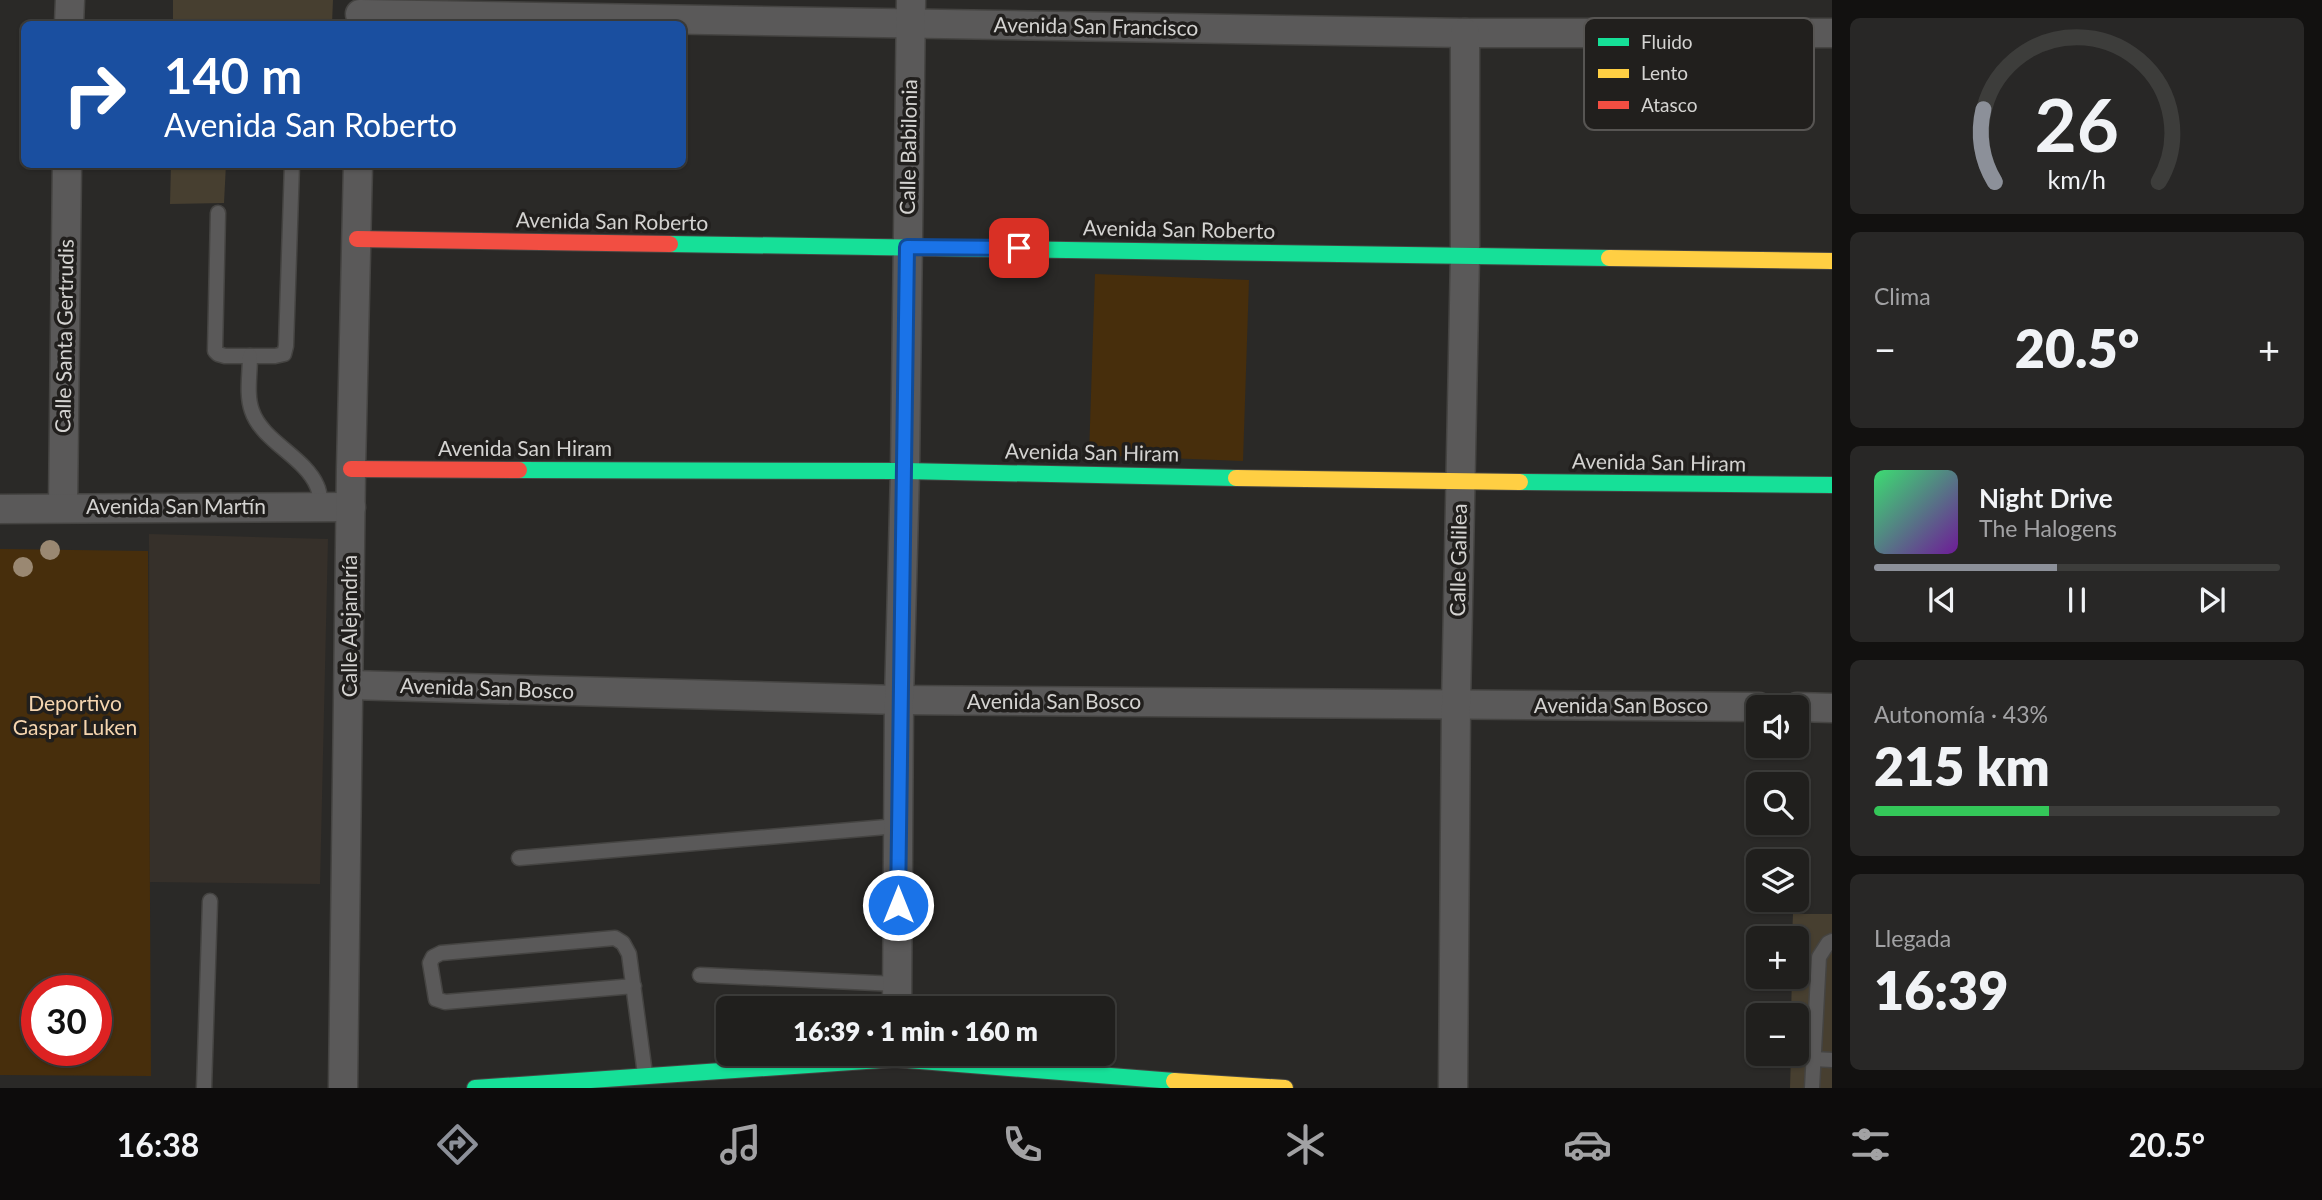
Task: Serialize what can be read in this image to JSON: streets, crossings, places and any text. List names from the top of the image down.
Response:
{
  "streets": {
    "street": [
      "Avenida San Francisco",
      "Calle Babilonia",
      "Avenida San Roberto",
      "Calle Santa Gertrudis",
      "Avenida San Hiram",
      "Avenida San Martín",
      "Calle Galilea",
      "Calle Alejandría",
      "Avenida San Bosco"
    ]
  },
  "crossings": [
    ["Avenida San Francisco", "Calle Babilonia"],
    ["Avenida San Francisco", "Calle Galilea"],
    ["Calle Babilonia", "Avenida San Roberto"],
    ["Calle Babilonia", "Avenida San Hiram"],
    ["Calle Babilonia", "Avenida San Bosco"],
    ["Avenida San Roberto", "Calle Galilea"],
    ["Avenida San Roberto", "Calle Alejandría"],
    ["Calle Santa Gertrudis", "Avenida San Martín"],
    ["Avenida San Hiram", "Calle Galilea"],
    ["Avenida San Hiram", "Calle Alejandría"],
    ["Avenida San Martín", "Calle Alejandría"],
    ["Calle Galilea", "Avenida San Bosco"],
    ["Calle Alejandría", "Avenida San Bosco"]
  ],
  "parks": ["Deportivo Gaspar Luken"],
  "legend": ["Fluido", "Lento", "Atasco"],
  "page": {
    "turn": ["140 m", "Avenida San Roberto"],
    "tile": [
      "Clima",
      ["Autonomía · 43%", "215 km"],
      ["Llegada", "16:39"]
    ],
    "heat": ["−", "20.5°", "+"],
    "song": ["Night Drive", "The Halogens"],
    "map_buttons": ["+", "−"],
    "limit": "30",
    "trip": "16:39 · 1 min · 160 m",
    "tabs": ["16:38", "20.5°"],
    "gauge": ["26", "km/h"]
  }
}
